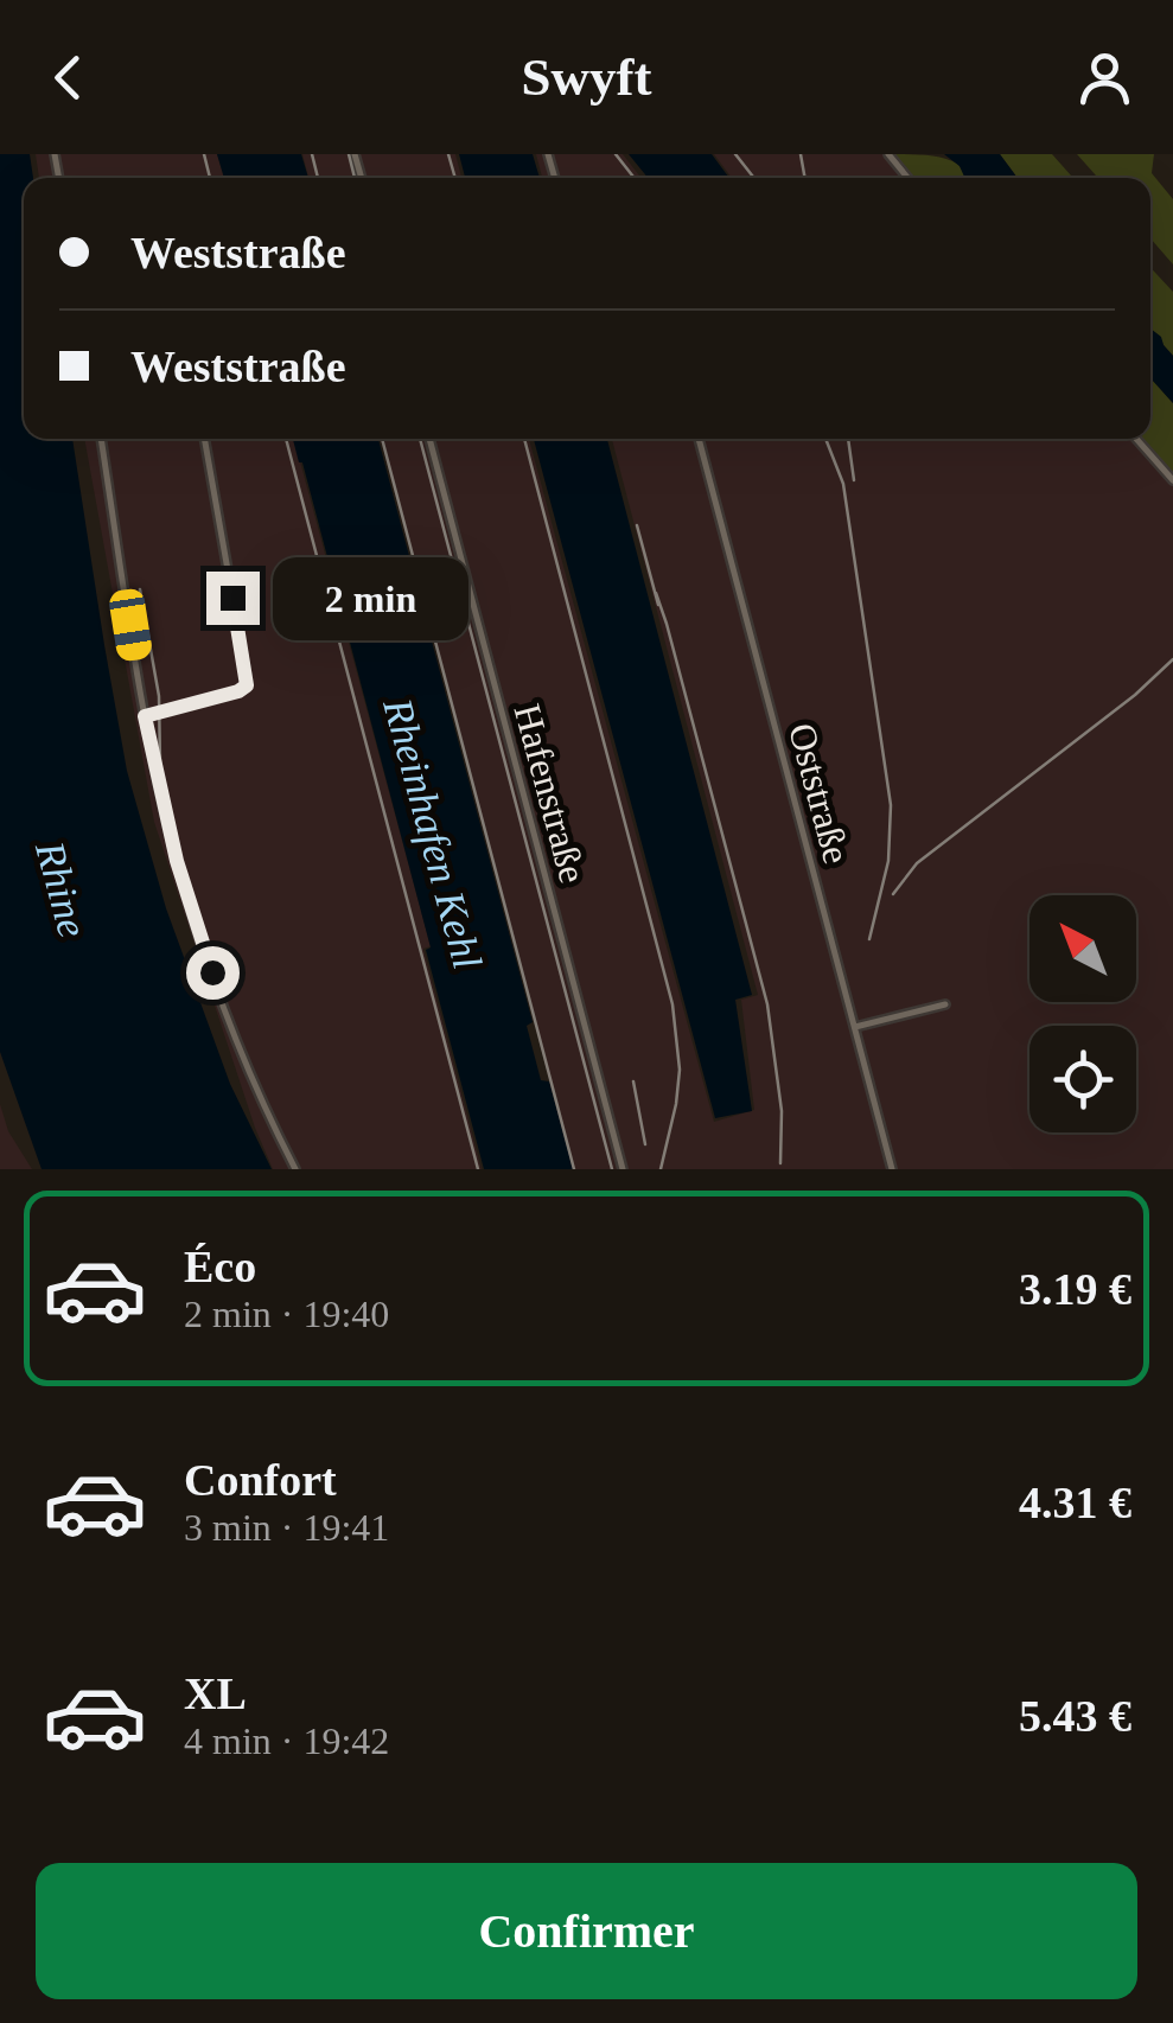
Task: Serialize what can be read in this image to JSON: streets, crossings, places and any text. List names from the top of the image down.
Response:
{
  "streets": {
    "street": ["Hafenstraße", "Oststraße"]
  },
  "water": ["Rheinhafen Kehl", "Rhine"],
  "north": "top left",
  "page": {
    "header": "Swyft",
    "banner": ["Weststraße", "Weststraße"],
    "bubble": "2 min",
    "list": [
      {
        "name": "Éco",
        "note": "2 min · 19:40",
        "value": "3.19 €"
      },
      {
        "name": "Confort",
        "note": "3 min · 19:41",
        "value": "4.31 €"
      },
      {
        "name": "XL",
        "note": "4 min · 19:42",
        "value": "5.43 €"
      }
    ],
    "buttons": "Confirmer"
  }
}
